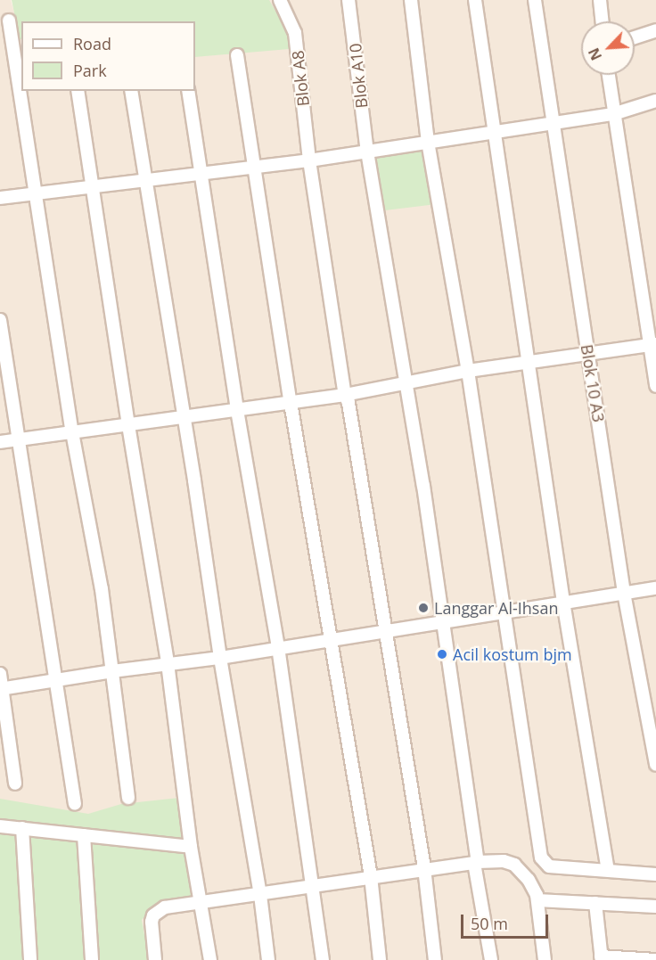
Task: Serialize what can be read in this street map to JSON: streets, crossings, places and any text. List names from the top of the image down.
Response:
{
  "streets": {
    "street": ["Blok A10", "Blok A8", "Blok 10 A3"]
  },
  "places": ["Langgar Al-Ihsan", "Acil kostum bjm"],
  "legend": ["Road", "Park"],
  "scale_bar": "50 m",
  "north": "bottom left"
}
